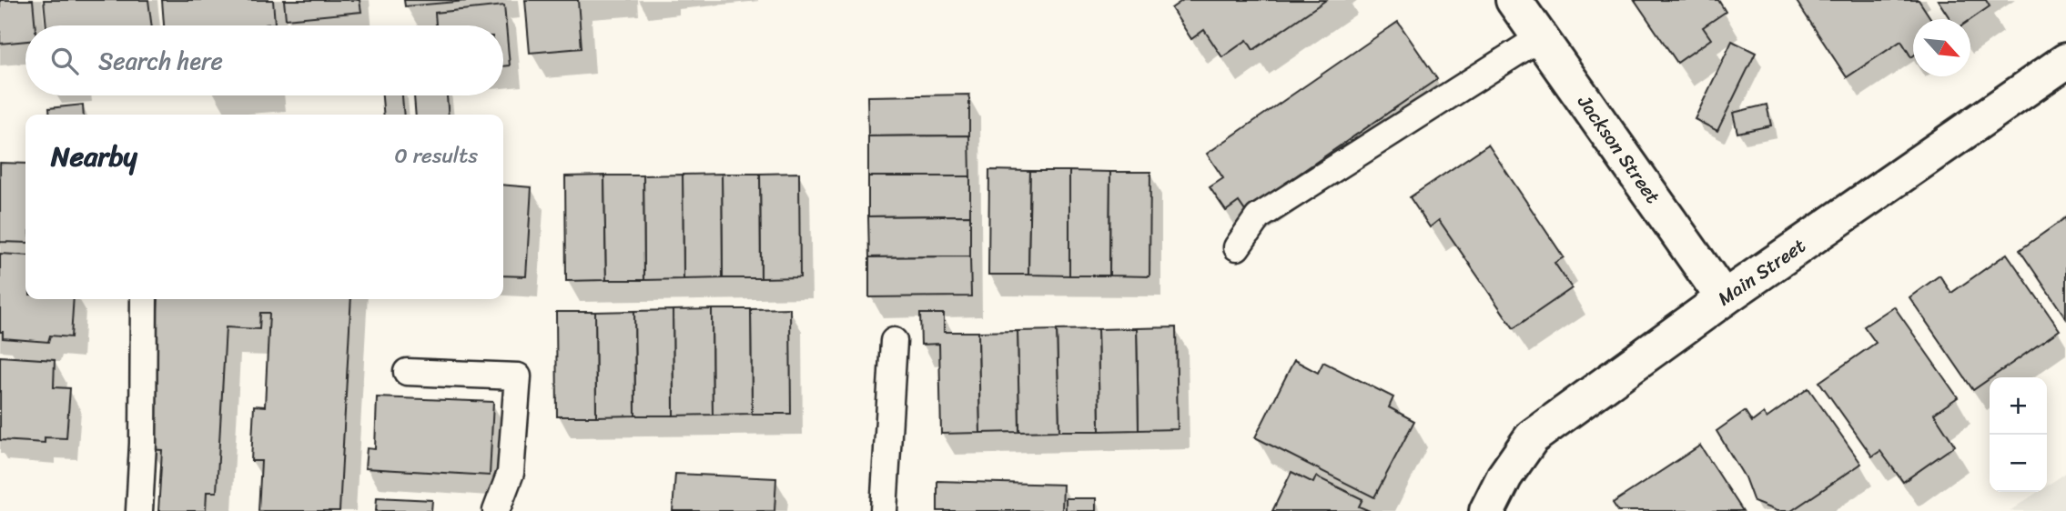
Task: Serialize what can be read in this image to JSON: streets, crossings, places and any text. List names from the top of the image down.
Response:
{
  "streets": {
    "street": ["Jackson Street", "Main Street"]
  },
  "crossings": [
    ["Jackson Street", "Main Street"]
  ],
  "north": "bottom right",
  "page": {
    "search": "Search here",
    "heading": ["Nearby", "0 results"],
    "map_buttons": ["+", "−"]
  }
}
